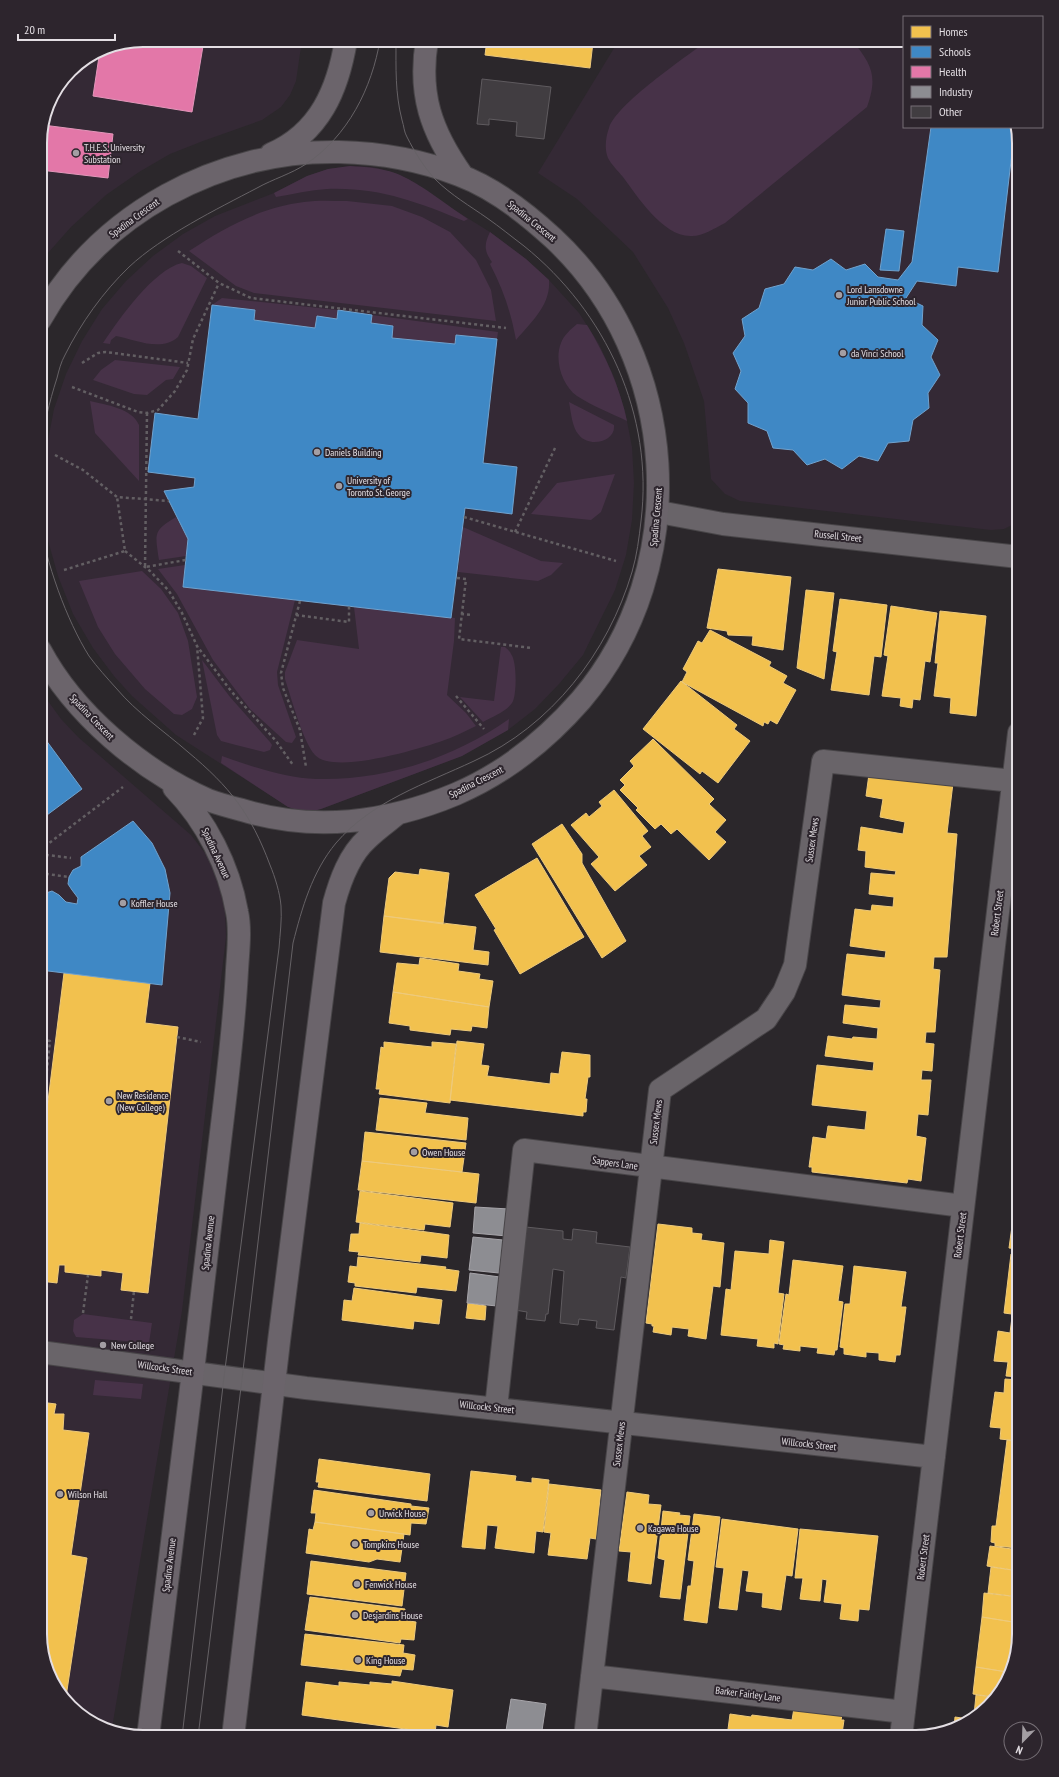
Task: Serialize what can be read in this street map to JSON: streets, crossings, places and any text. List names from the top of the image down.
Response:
{
  "streets": {
    "main road": ["Spadina Crescent", "Spadina Avenue"],
    "street": [
      "Russell Street",
      "Sussex Mews",
      "Robert Street",
      "Sappers Lane",
      "Willcocks Street",
      "Barker Fairley Lane"
    ]
  },
  "crossings": [
    ["Spadina Crescent", "Russell Street"],
    ["Spadina Crescent", "Spadina Avenue"],
    ["Sussex Mews", "Sappers Lane"],
    ["Sussex Mews", "Willcocks Street"],
    ["Sussex Mews", "Barker Fairley Lane"],
    ["Spadina Avenue", "Willcocks Street"],
    ["Robert Street", "Sappers Lane"],
    ["Robert Street", "Willcocks Street"],
    ["Robert Street", "Barker Fairley Lane"],
    ["Sappers Lane", "Willcocks Street"]
  ],
  "places": [
    "T.H.E.S. University Substation",
    "Lord Lansdowne Junior Public School",
    "da Vinci School",
    "Daniels Building",
    "University of Toronto St. George",
    "Koffler House",
    "New Residence (New College)",
    "Owen House",
    "New College",
    "Wilson Hall",
    "Urwick House",
    "Kagawa House",
    "Tompkins House",
    "Fenwick House",
    "Desjardins House",
    "King House"
  ],
  "legend": [
    "Homes",
    "Schools",
    "Health",
    "Industry",
    "Other"
  ],
  "scale_bar": "20 m",
  "north": "bottom left"
}
